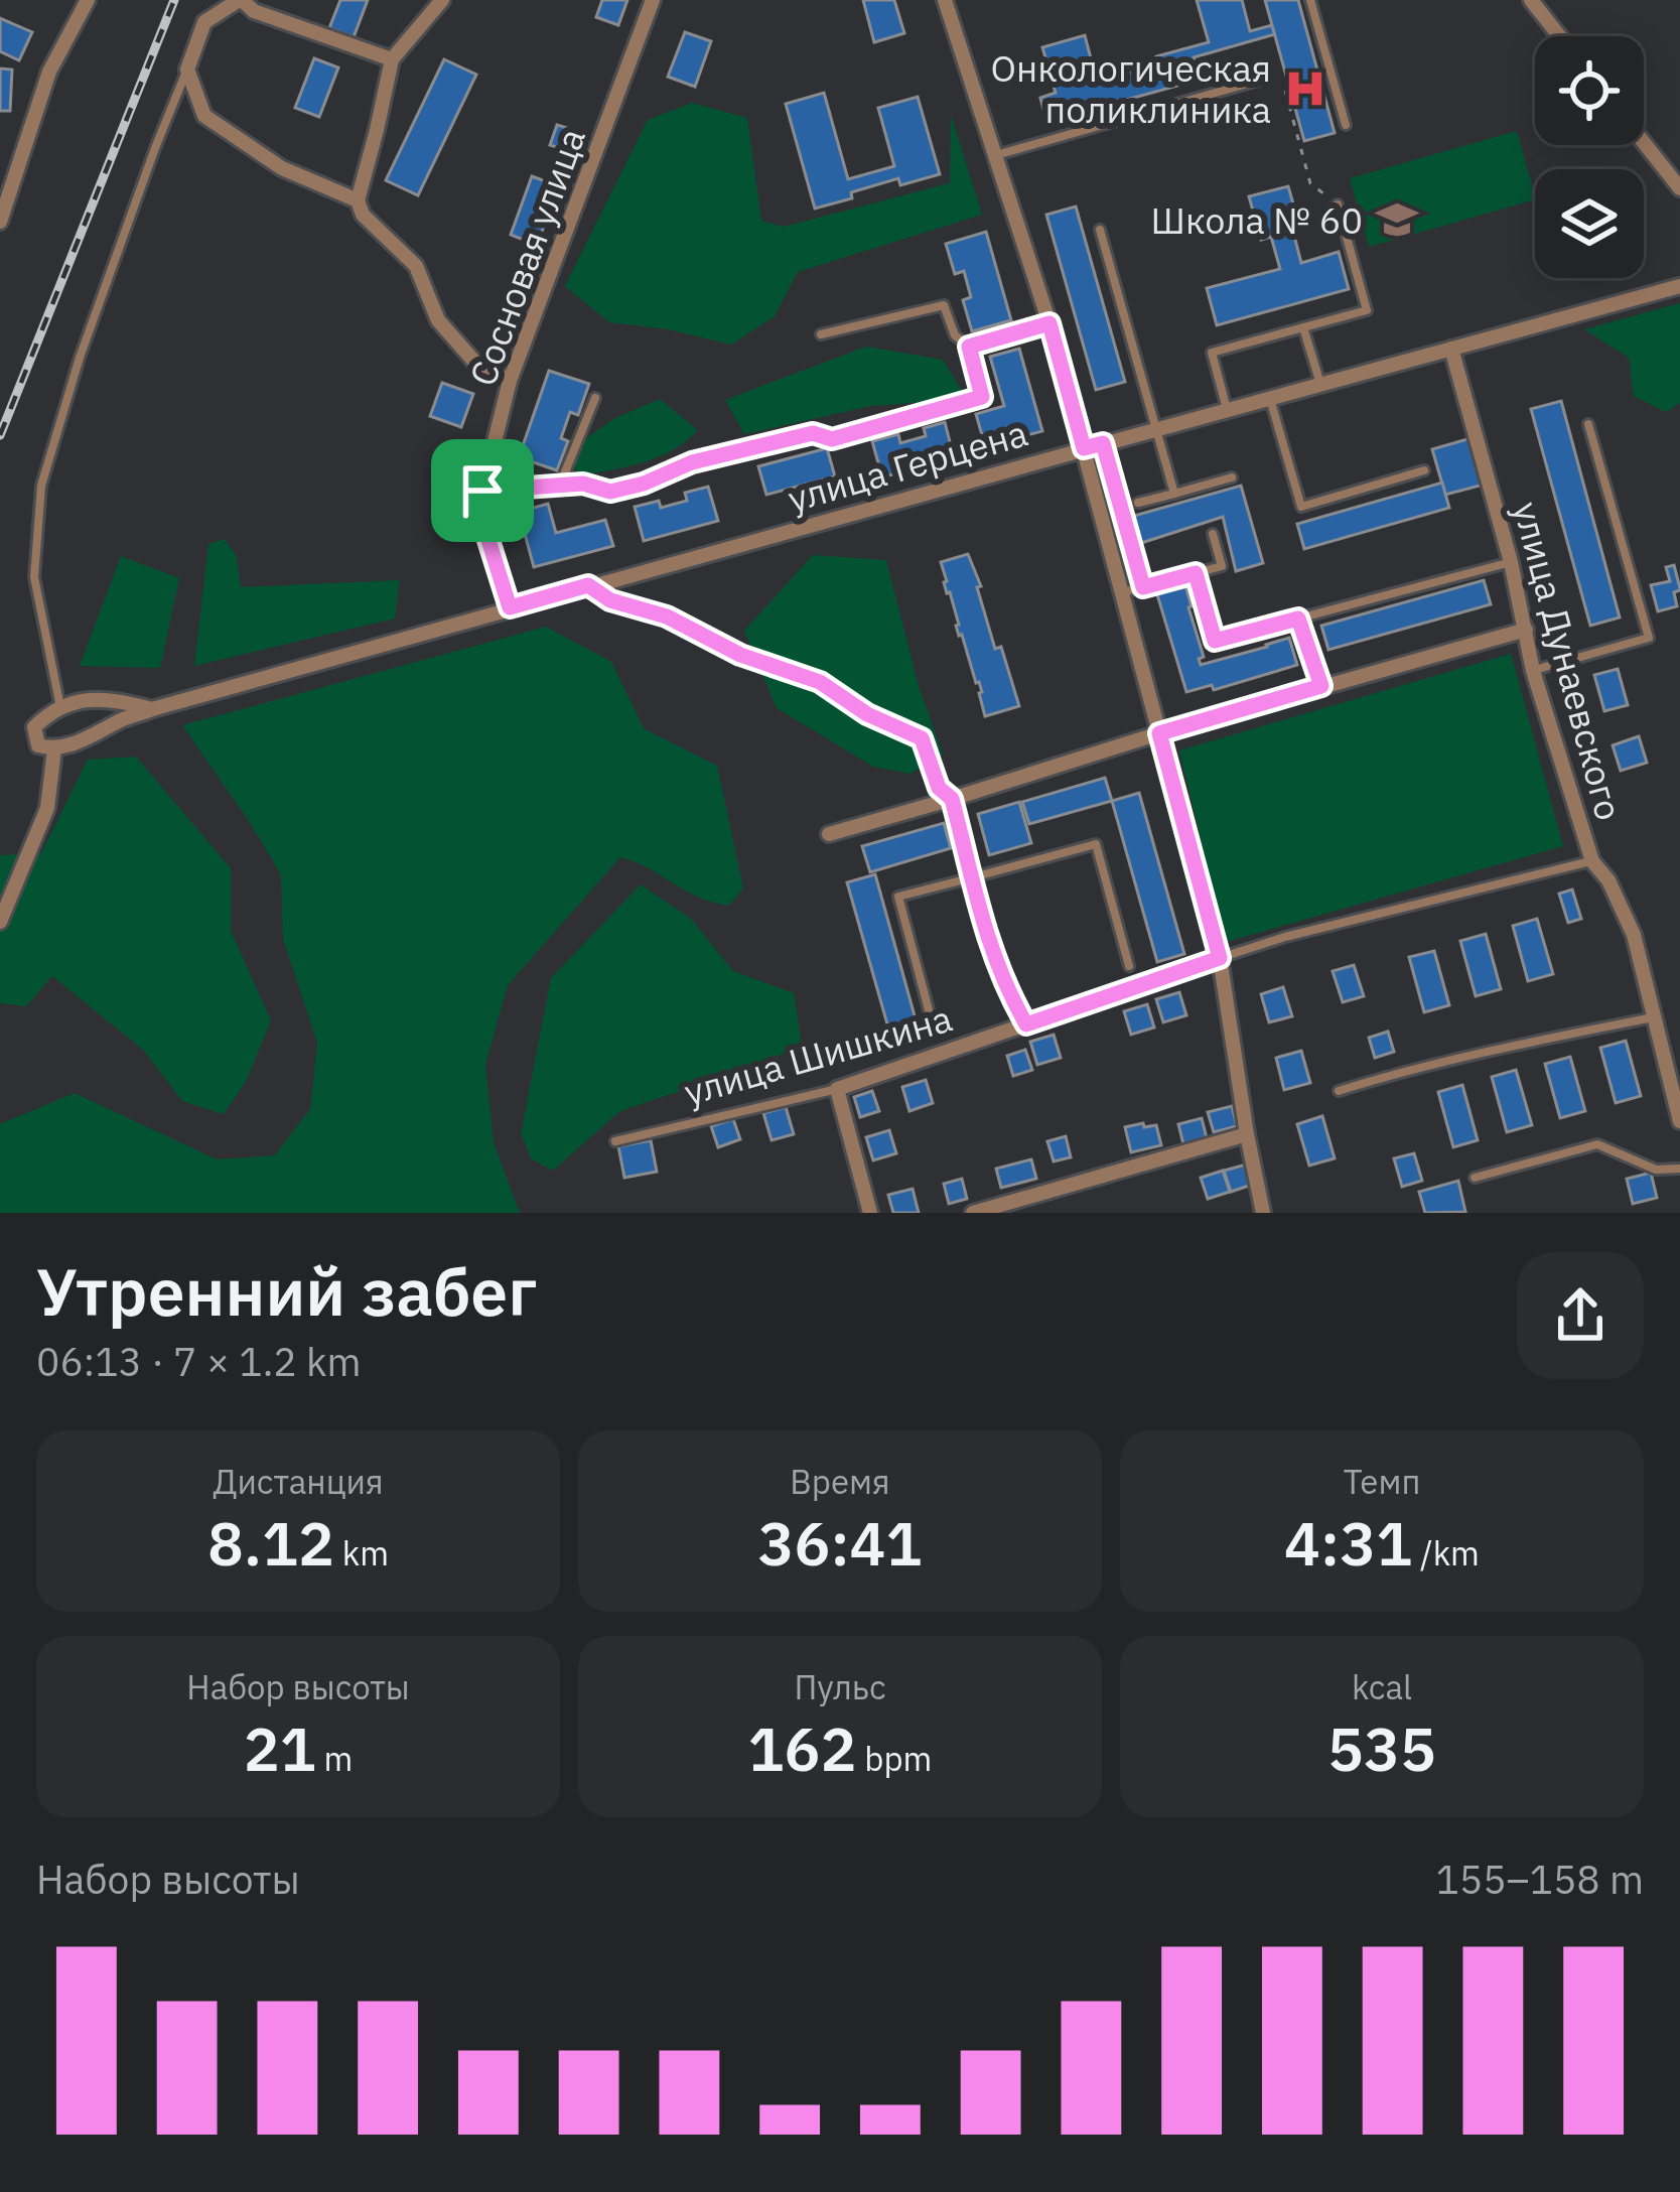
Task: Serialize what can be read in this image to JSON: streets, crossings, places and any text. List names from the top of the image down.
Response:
{
  "streets": {
    "street": [
      "Сосновая улица",
      "улица Герцена",
      "улица Дунаевского",
      "улица Шишкина"
    ]
  },
  "crossings": [
    ["Сосновая улица", "улица Герцена"],
    ["улица Герцена", "улица Дунаевского"],
    ["улица Дунаевского", "улица Шишкина"]
  ],
  "places": {
    "hospital": ["Онкологическая поликлиника"],
    "school or university": ["Школа № 60"]
  },
  "page": {
    "heading": ["Утренний забег", "06:13 · 7 × 1.2 km"],
    "stats": [
      ["Дистанция", "8.12 km"],
      ["Время", "36:41"],
      ["Темп", "4:31 /km"],
      ["Набор высоты", "21 m"],
      ["Пульс", "162 bpm"],
      ["kcal", "535"]
    ],
    "chart": ["Набор высоты", "155–158 m"]
  }
}
